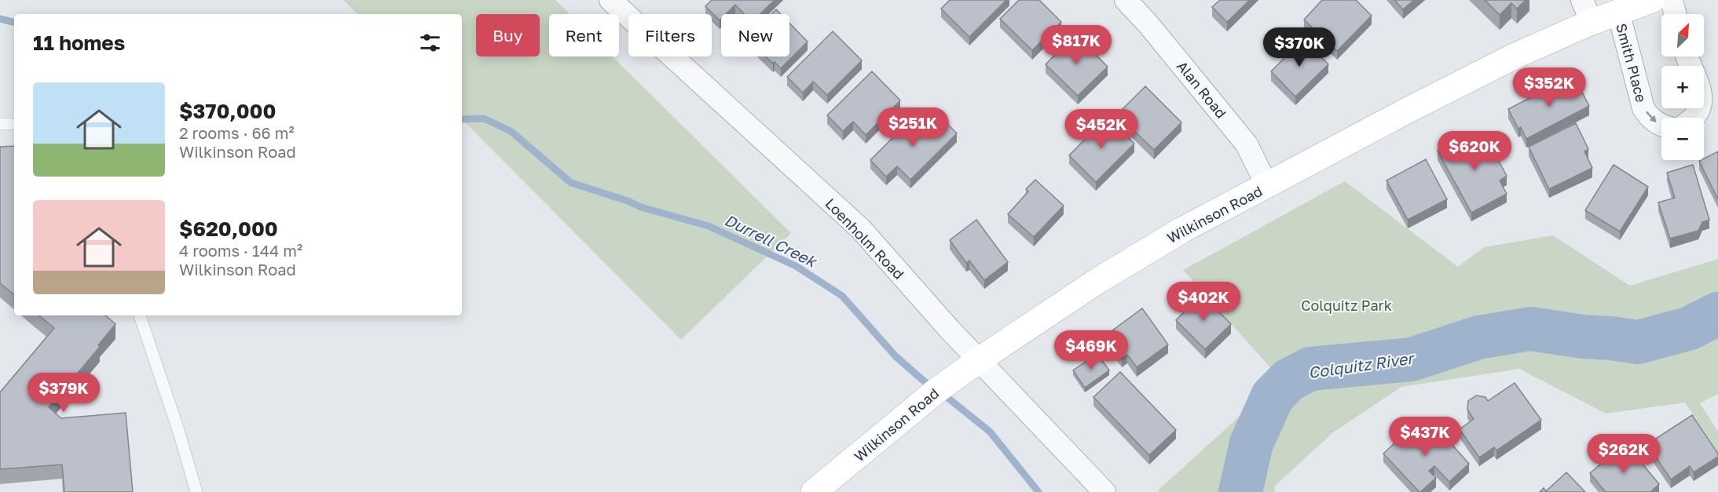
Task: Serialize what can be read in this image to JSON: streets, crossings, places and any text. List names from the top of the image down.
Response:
{
  "streets": {
    "main road": ["Wilkinson Road"],
    "street": ["Smith Place", "Alan Road", "Loenholm Road"]
  },
  "crossings": [
    ["Smith Place", "Wilkinson Road"],
    ["Alan Road", "Wilkinson Road"],
    ["Wilkinson Road", "Loenholm Road"]
  ],
  "one_way": ["Smith Place"],
  "water": ["Durrell Creek", "Colquitz River"],
  "parks": ["Colquitz Park"],
  "north": "top right",
  "page": {
    "map_buttons": ["+", "−"],
    "chip": [
      "Buy",
      "Rent",
      "Filters",
      "New"
    ],
    "heading": "11 homes",
    "price": [
      "$817K",
      "$370K",
      "$352K",
      "$251K",
      "$452K",
      "$620K",
      "$402K",
      "$469K",
      "$379K",
      "$437K",
      "$262K"
    ],
    "list": [
      {
        "name": "$370,000",
        "note": "2 rooms · 66 m² · Wilkinson Road"
      },
      {
        "name": "$620,000",
        "note": "4 rooms · 144 m² · Wilkinson Road"
      }
    ]
  }
}
